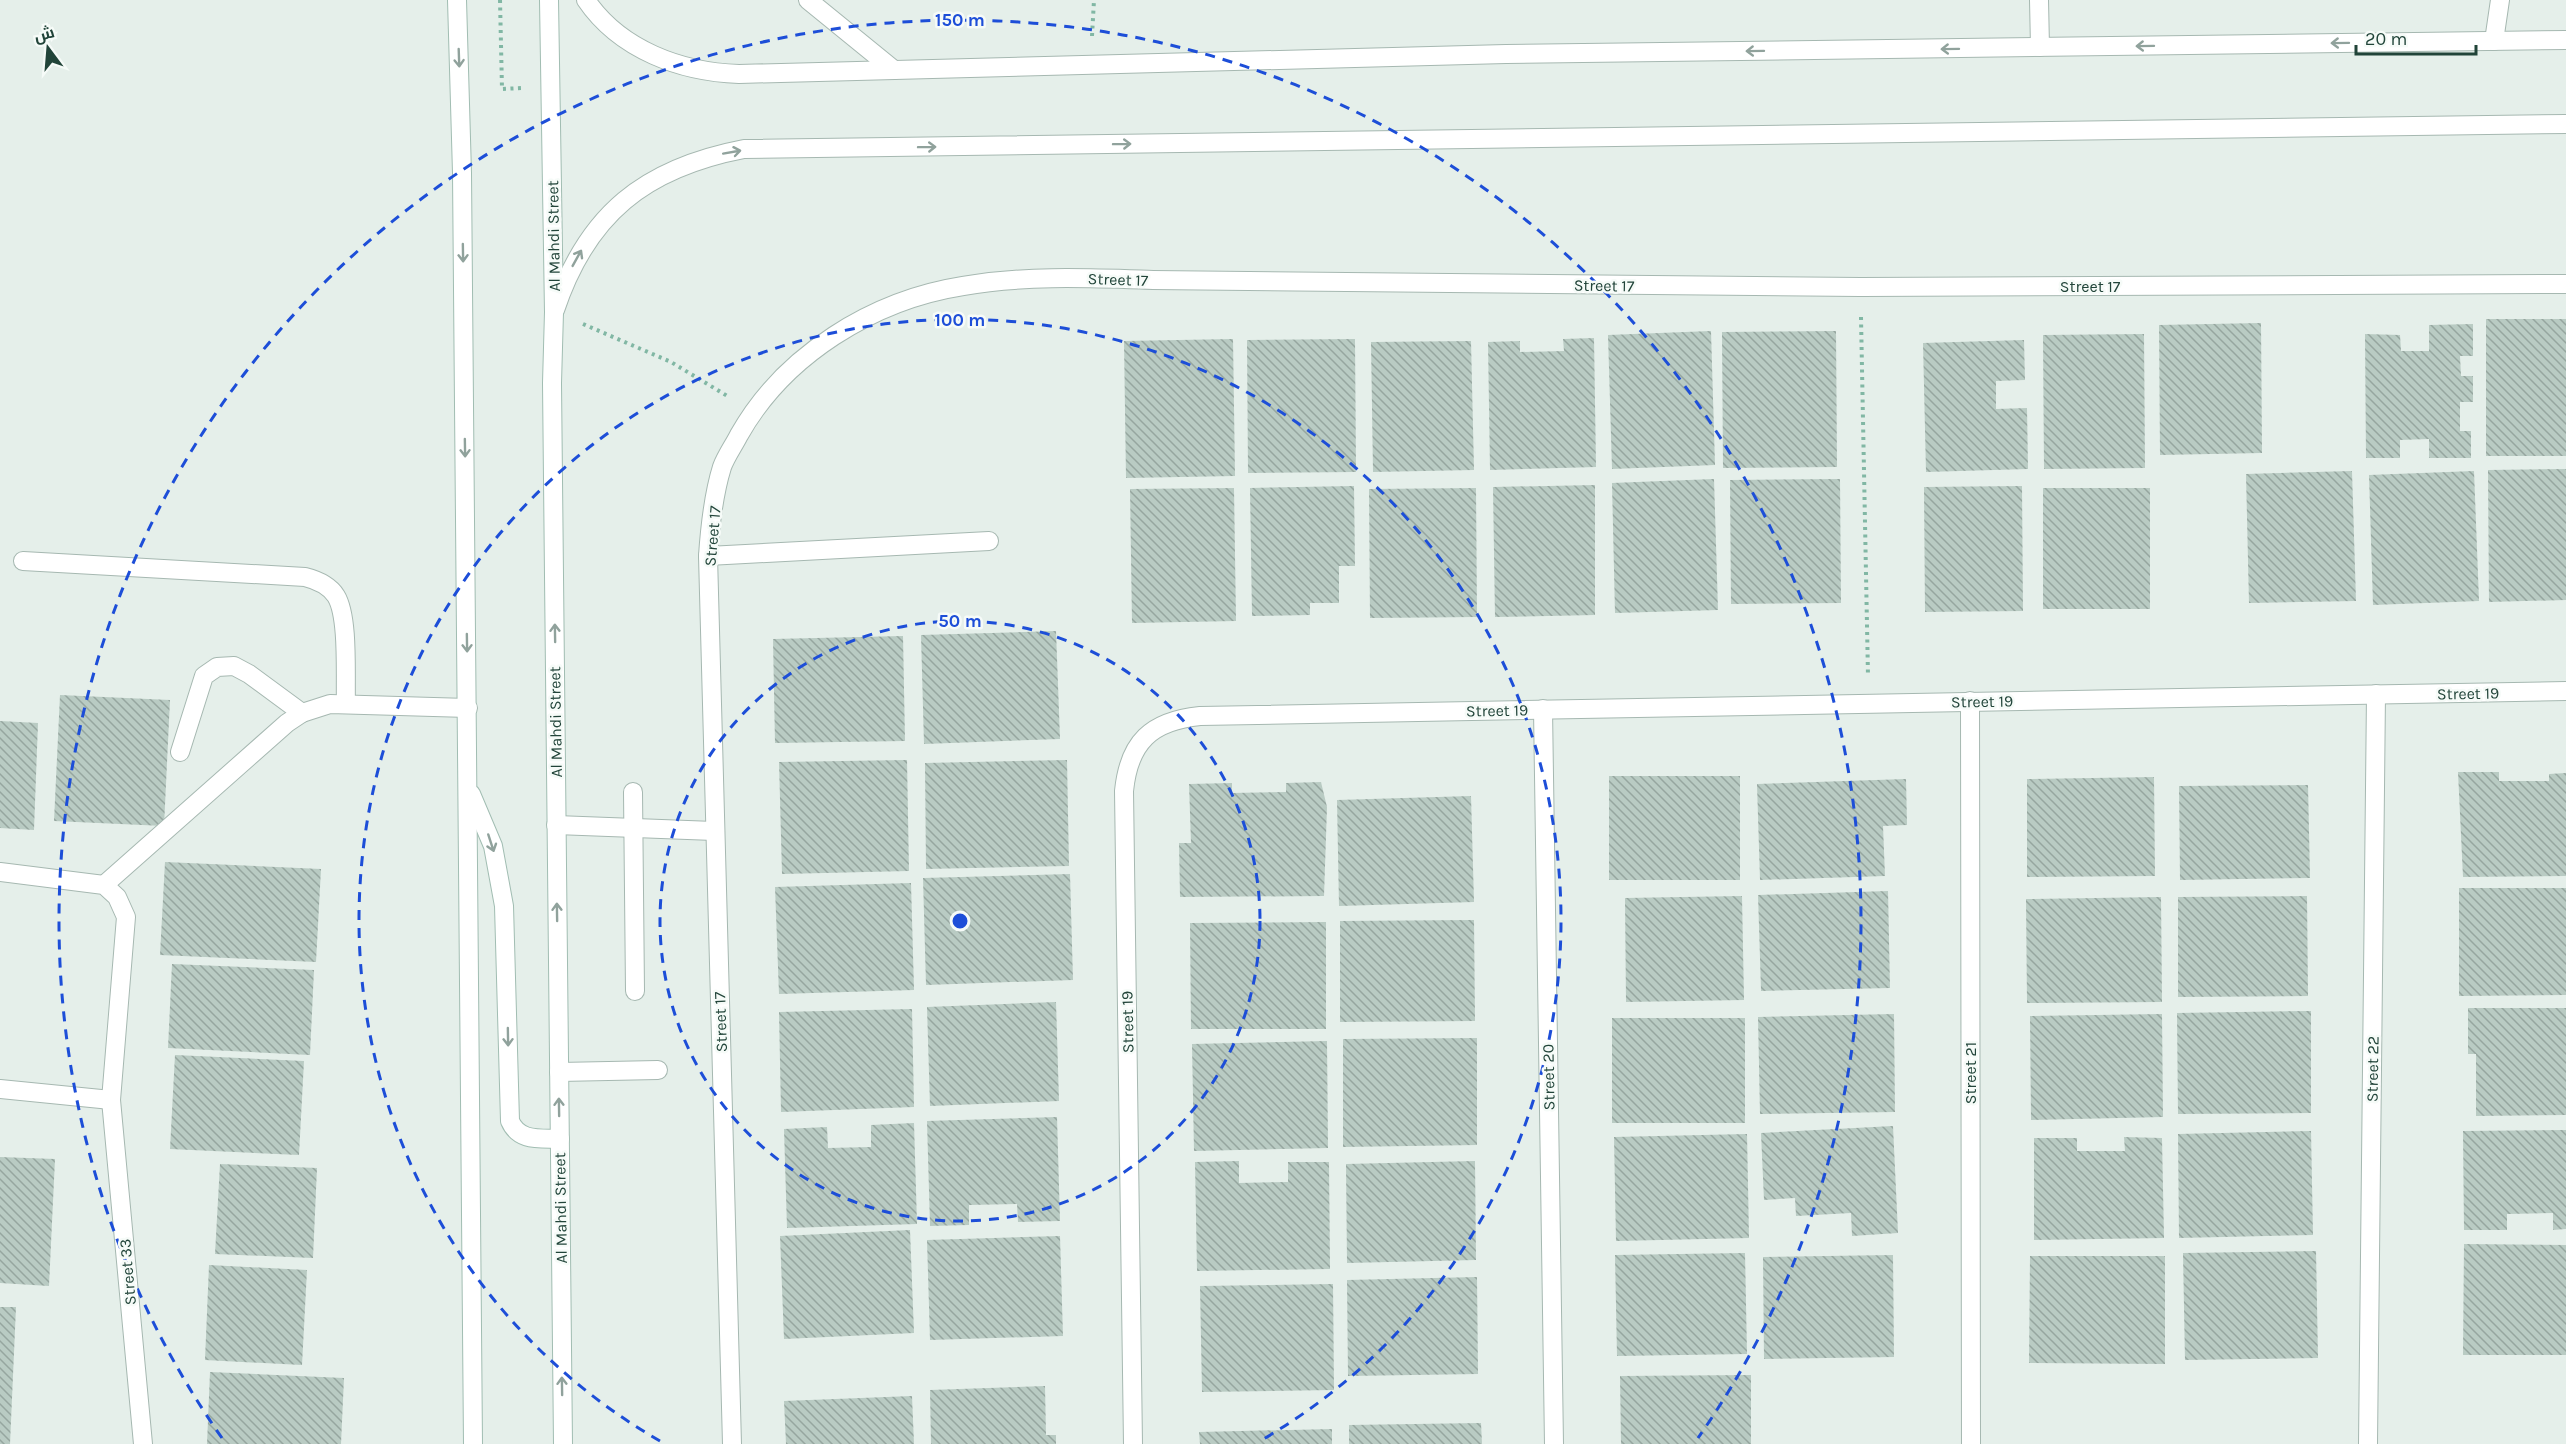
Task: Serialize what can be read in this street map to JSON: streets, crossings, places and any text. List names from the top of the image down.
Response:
{
  "streets": {
    "street": [
      "Al Mahdi Street",
      "Street 17",
      "Street 19",
      "Street 22",
      "Street 21",
      "Street 20",
      "Street 33"
    ]
  },
  "crossings": [
    ["Street 19", "Street 22"],
    ["Street 19", "Street 21"],
    ["Street 19", "Street 20"]
  ],
  "scale_bar": "20 m",
  "north": "top",
  "rings": ["150 m", "100 m", "50 m"]
}
